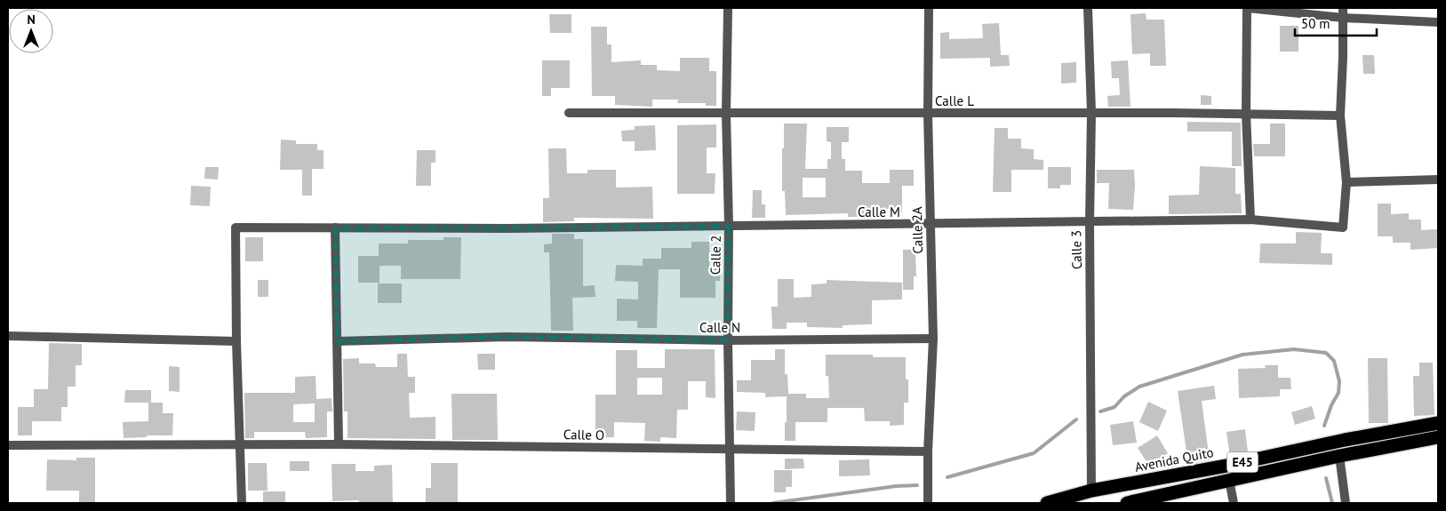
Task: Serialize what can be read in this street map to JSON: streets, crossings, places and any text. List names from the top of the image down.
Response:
{
  "streets": {
    "highway": ["Avenida Quito", "E45"],
    "street": [
      "Calle L",
      "Calle M",
      "Calle 2A",
      "Calle 3",
      "Calle 2",
      "Calle N",
      "Calle O"
    ]
  },
  "crossings": [
    ["Calle L", "Calle 2A"],
    ["Calle L", "Calle 3"],
    ["Calle L", "Calle 2"],
    ["Calle M", "Calle 2A"],
    ["Calle M", "Calle 3"],
    ["Calle M", "Calle 2"],
    ["Calle 2A", "Calle N"],
    ["Calle 2A", "Calle O"],
    ["Calle 3", "Avenida Quito"],
    ["Calle 2", "Calle N"],
    ["Calle 2", "Calle O"]
  ],
  "scale_bar": "50 m",
  "north": "top"
}
